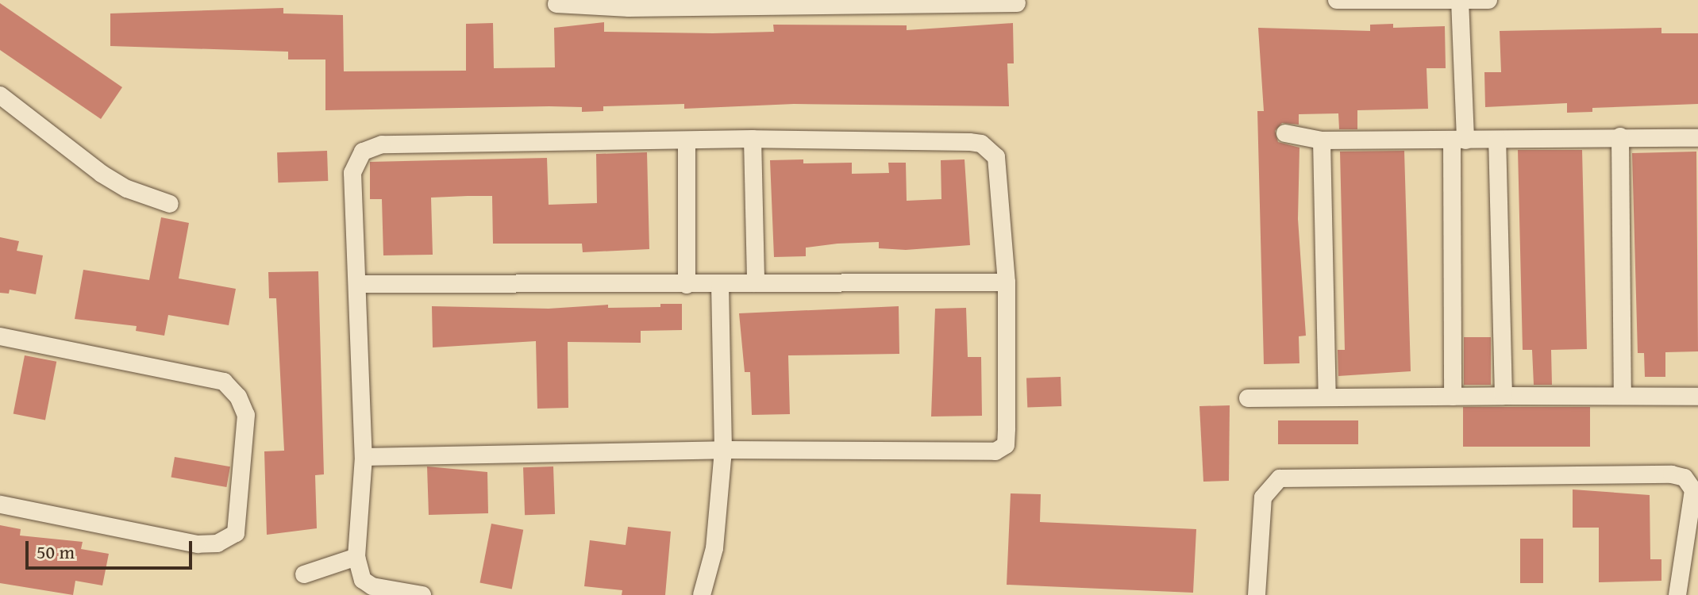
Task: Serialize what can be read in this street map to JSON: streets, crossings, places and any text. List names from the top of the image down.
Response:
{
  "scale_bar": "50 m"
}
